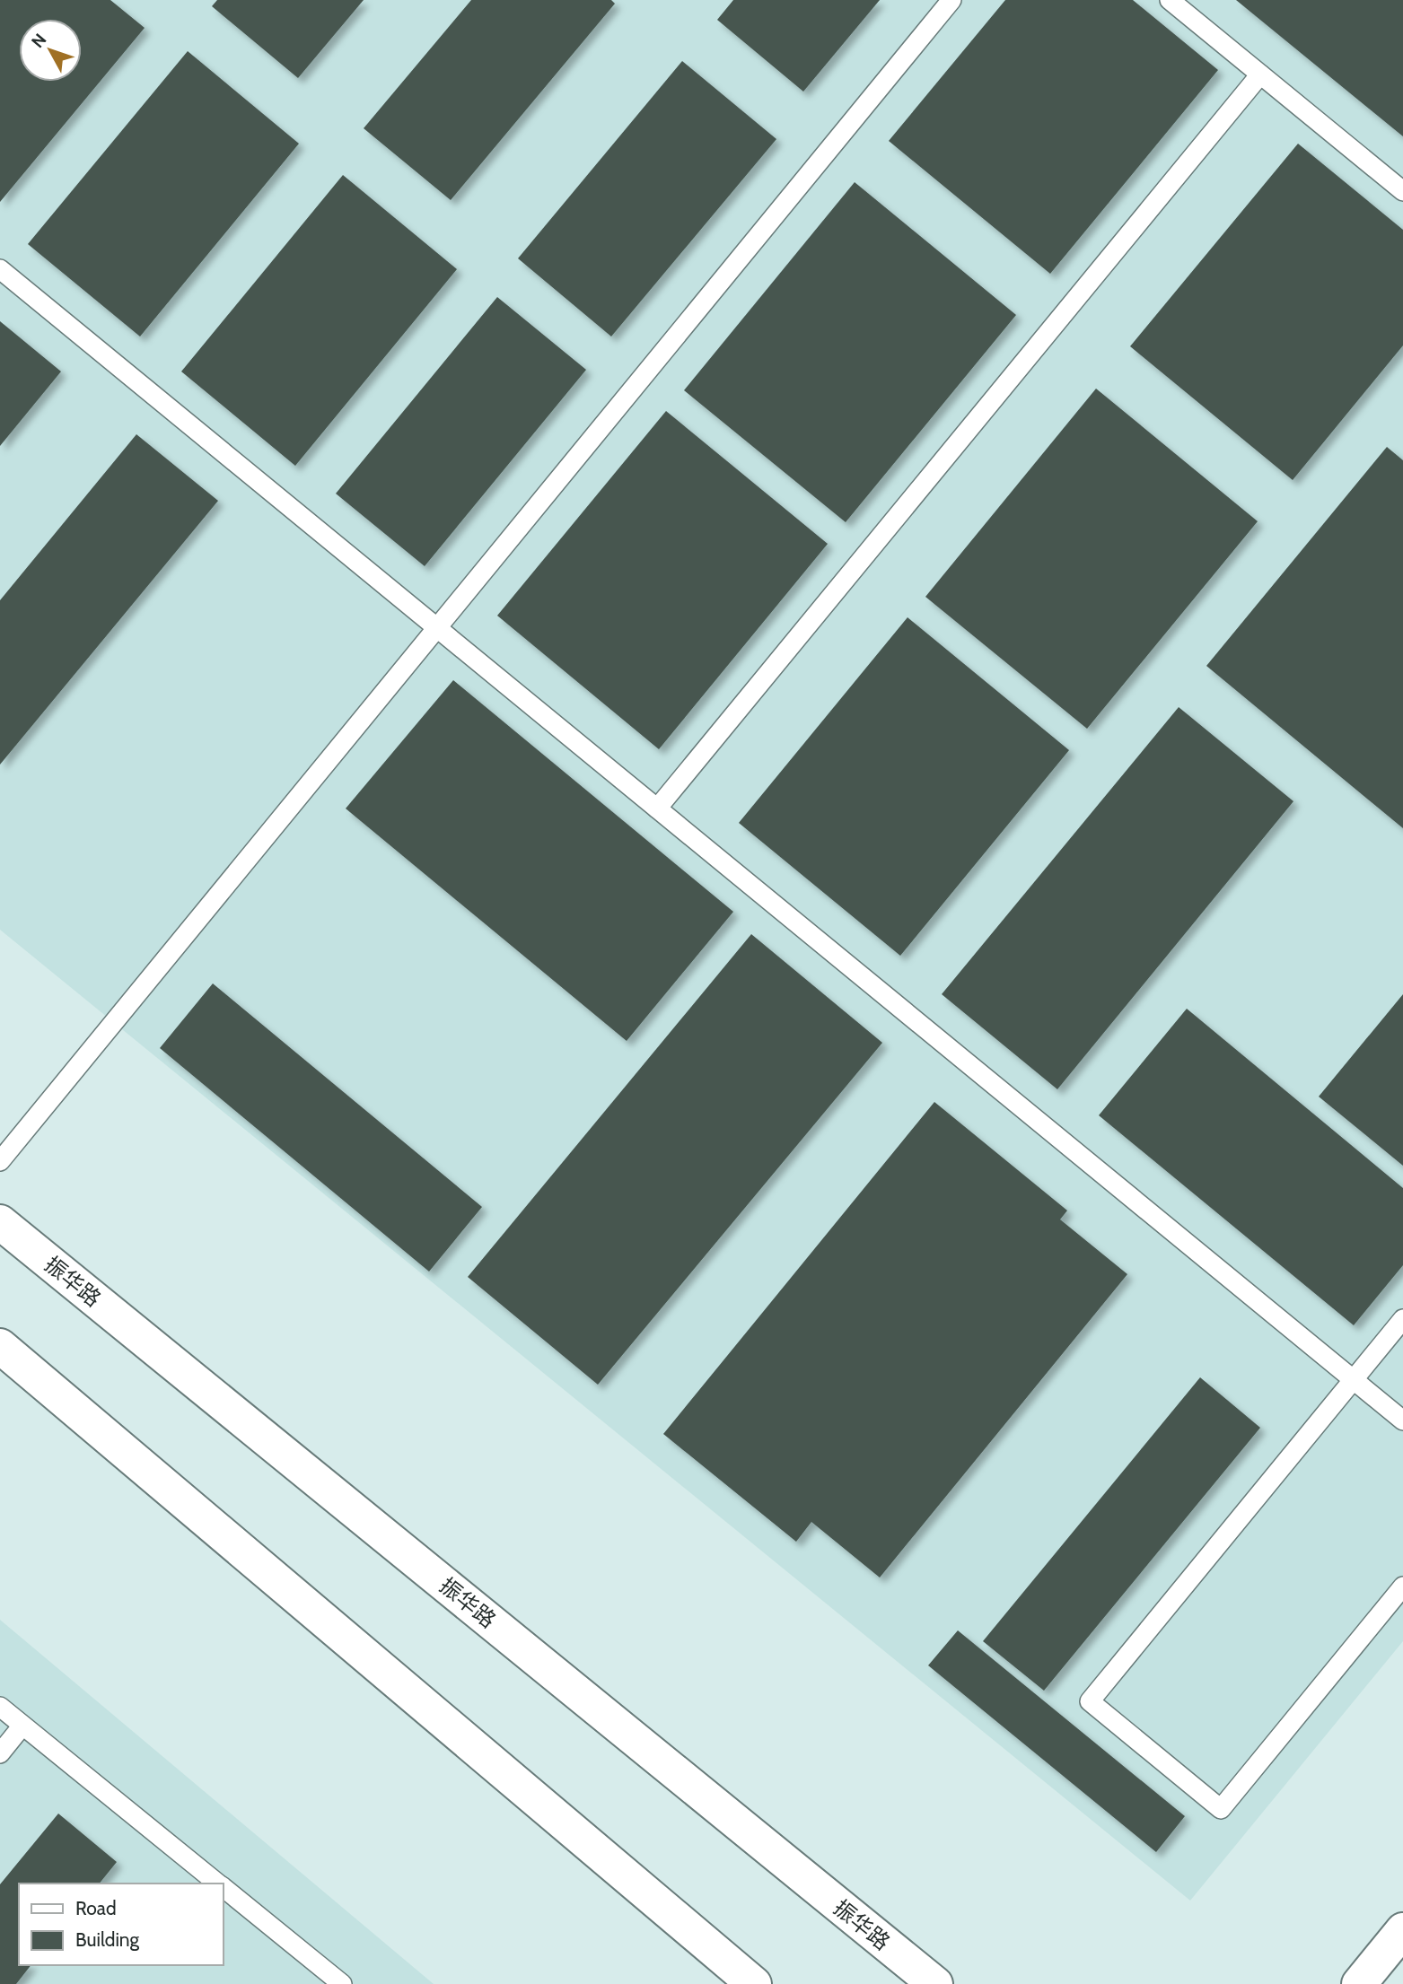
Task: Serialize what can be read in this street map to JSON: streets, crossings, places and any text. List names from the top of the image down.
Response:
{
  "streets": {
    "main road": ["振华路"]
  },
  "legend": ["Road", "Building"],
  "north": "top left"
}
